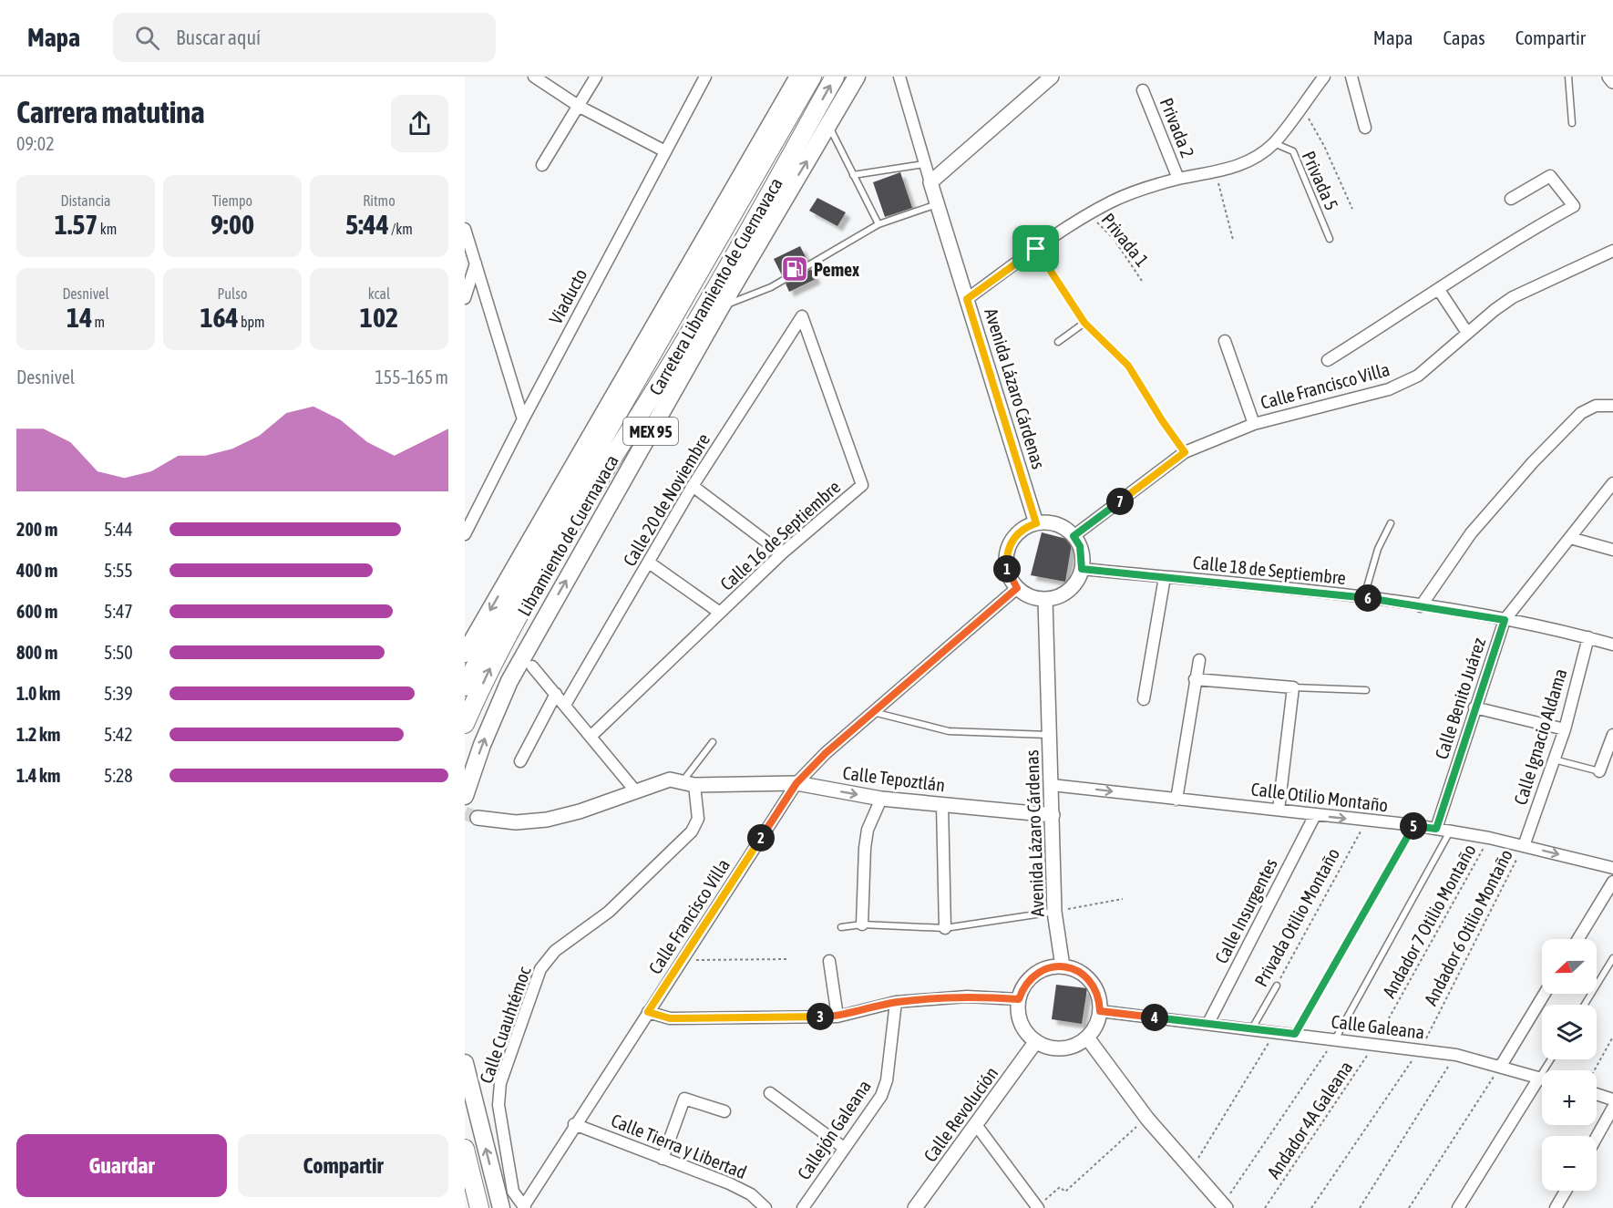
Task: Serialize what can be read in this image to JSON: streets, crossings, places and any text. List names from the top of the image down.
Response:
{
  "streets": {
    "highway": ["Carretera Libramiento de Cuernavaca", "MEX 95"],
    "main road": ["Libramiento de Cuernavaca"],
    "street": [
      "Privada 2",
      "Viaducto",
      "Calle Francisco Villa",
      "Avenida Lázaro Cárdenas",
      "Calle 20 de Noviembre",
      "Calle 16 de Septiembre",
      "Calle 18 de Septiembre",
      "Calle Benito Juárez",
      "Calle Ignacio Aldama",
      "Calle Tepoztlán",
      "Calle Otilio Montaño",
      "Calle Insurgentes",
      "Calle Cuauhtémoc",
      "Calle Galeana",
      "Calle Revolución",
      "Callejón Galeana",
      "Calle Tierra y Libertad"
    ],
    "lane": ["Privada 5", "Privada Otilio Montaño"],
    "path": [
      "Privada 1",
      "Andador 7 Otilio Montaño",
      "Andador 6 Otilio Montaño",
      "Andador 4A Galeana"
    ]
  },
  "crossings": [
    ["Calle Francisco Villa", "Avenida Lázaro Cárdenas"],
    ["Calle Francisco Villa", "Calle 18 de Septiembre"],
    ["Calle Francisco Villa", "Calle Tepoztlán"],
    ["Calle Francisco Villa", "Calle Cuauhtémoc"],
    ["Calle Francisco Villa", "Calle Tierra y Libertad"],
    ["Avenida Lázaro Cárdenas", "Calle 18 de Septiembre"],
    ["Avenida Lázaro Cárdenas", "Calle Tepoztlán"],
    ["Avenida Lázaro Cárdenas", "Calle Otilio Montaño"],
    ["Avenida Lázaro Cárdenas", "Calle Galeana"],
    ["Avenida Lázaro Cárdenas", "Calle Revolución"],
    ["Calle 20 de Noviembre", "Calle 16 de Septiembre"],
    ["Calle 18 de Septiembre", "Calle Benito Juárez"],
    ["Calle 18 de Septiembre", "Calle Ignacio Aldama"],
    ["Calle Benito Juárez", "Calle Otilio Montaño"],
    ["Calle Ignacio Aldama", "Calle Otilio Montaño"],
    ["Calle Ignacio Aldama", "Andador 6 Otilio Montaño"],
    ["Calle Tepoztlán", "Calle Cuauhtémoc"],
    ["Calle Otilio Montaño", "Calle Insurgentes"],
    ["Calle Otilio Montaño", "Privada Otilio Montaño"],
    ["Calle Otilio Montaño", "Andador 7 Otilio Montaño"],
    ["Calle Otilio Montaño", "Andador 6 Otilio Montaño"],
    ["Calle Insurgentes", "Calle Galeana"],
    ["Privada Otilio Montaño", "Calle Galeana"],
    ["Andador 7 Otilio Montaño", "Calle Galeana"],
    ["Andador 7 Otilio Montaño", "Andador 4A Galeana"],
    ["Andador 6 Otilio Montaño", "Calle Galeana"],
    ["Calle Galeana", "Calle Revolución"],
    ["Calle Galeana", "Andador 4A Galeana"]
  ],
  "one_way": ["Calle Otilio Montaño"],
  "places": {
    "fuel station": ["Pemex"]
  },
  "north": "left",
  "page": {
    "header": "Mapa",
    "search": "Buscar aquí",
    "nav": ["Mapa", "Capas", "Compartir"],
    "heading": ["Carrera matutina", "09:02"],
    "stats": [
      ["Distancia", "1.57 km"],
      ["Tiempo", "9:00"],
      ["Ritmo", "5:44 /km"],
      ["Desnivel", "14 m"],
      ["Pulso", "164 bpm"],
      ["kcal", "102"]
    ],
    "chart": ["Desnivel", "155–165 m"],
    "pins": [
      "7",
      "1",
      "6",
      "5",
      "2",
      "3",
      "4"
    ],
    "list": [
      {
        "name": "200 m",
        "note": "5:44"
      },
      {
        "name": "400 m",
        "note": "5:55"
      },
      {
        "name": "600 m",
        "note": "5:47"
      },
      {
        "name": "800 m",
        "note": "5:50"
      },
      {
        "name": "1.0 km",
        "note": "5:39"
      },
      {
        "name": "1.2 km",
        "note": "5:42"
      },
      {
        "name": "1.4 km",
        "note": "5:28"
      }
    ],
    "map_buttons": ["+", "−"],
    "buttons": ["Guardar", "Compartir"]
  }
}
